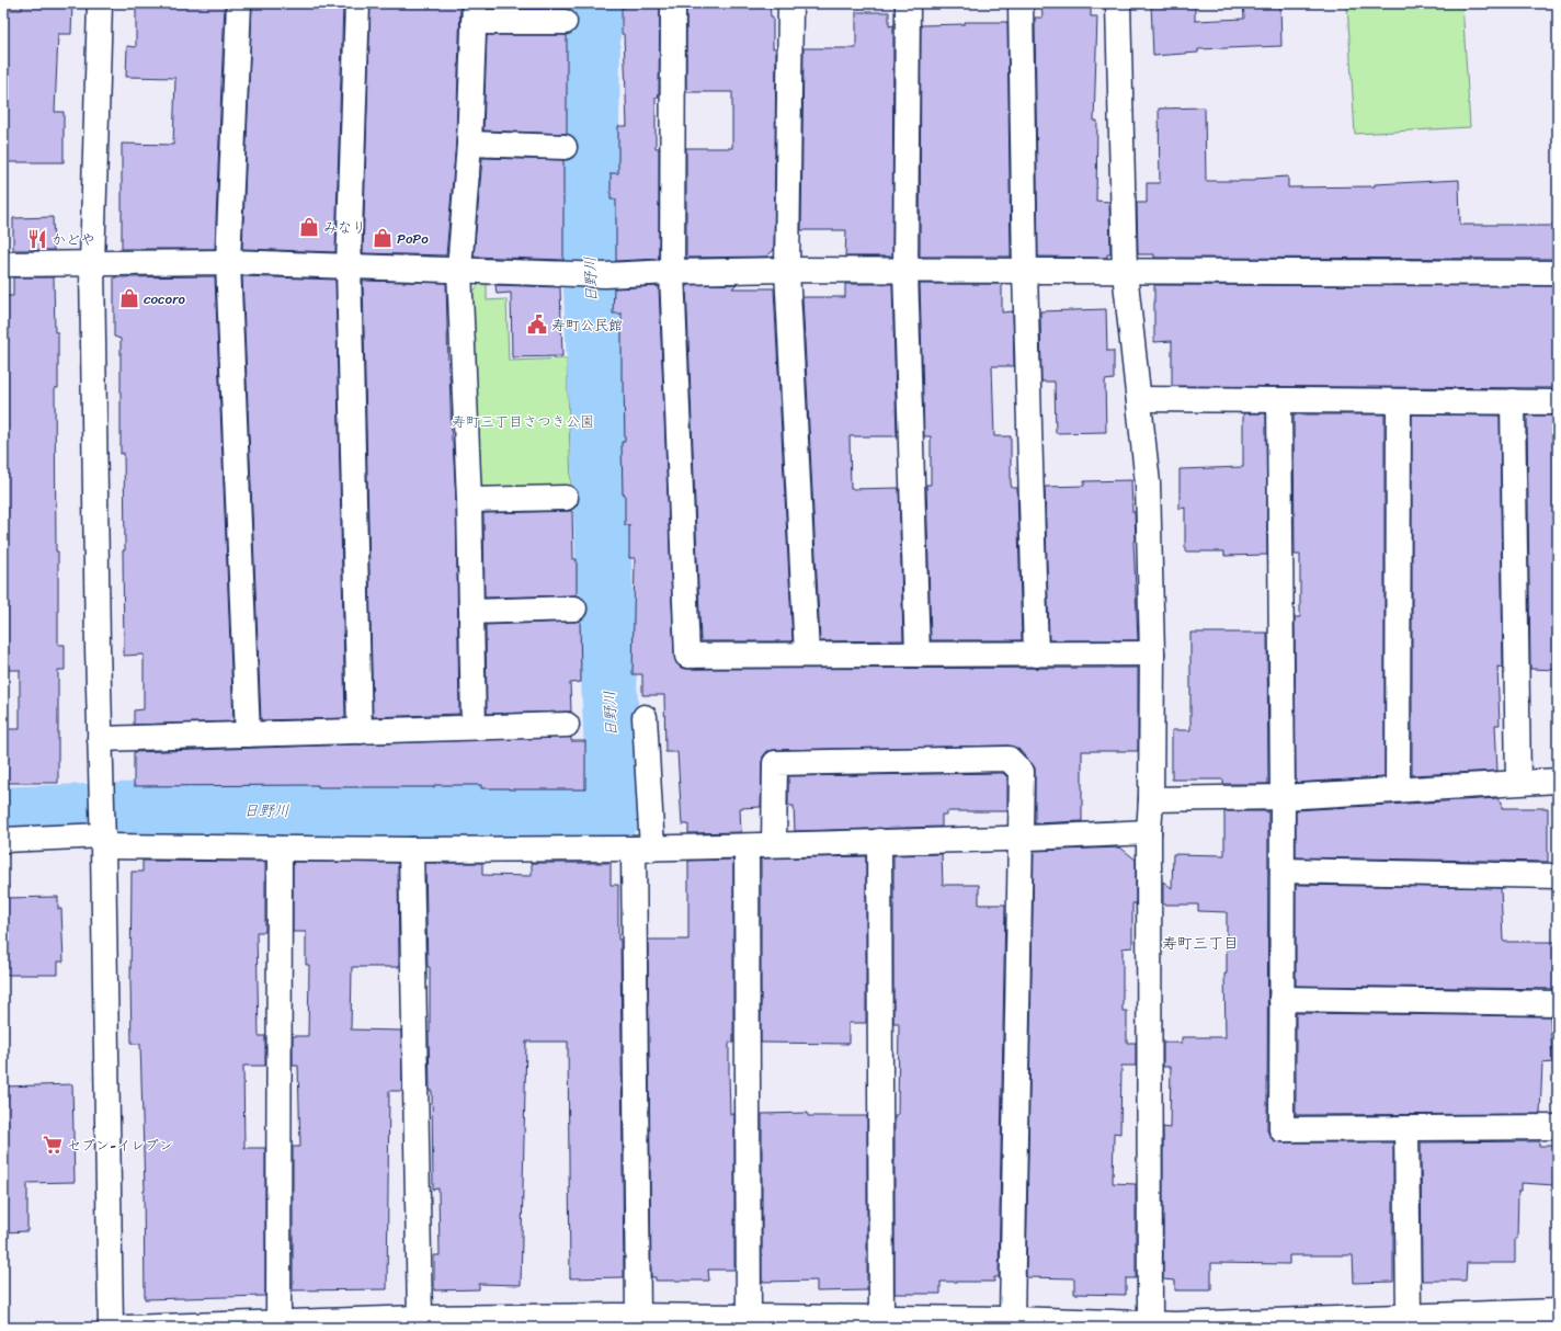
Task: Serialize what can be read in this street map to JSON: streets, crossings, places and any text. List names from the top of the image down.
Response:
{
  "districts": ["寿町三丁目"],
  "water": ["日野川"],
  "parks": ["寿町三丁目さつき公園"],
  "places": {
    "shop": ["みなり", "PoPo", "cocoro"],
    "restaurant": ["かどや"],
    "public building": ["寿町公民館"],
    "supermarket": ["セブン-イレブン"]
  }
}
